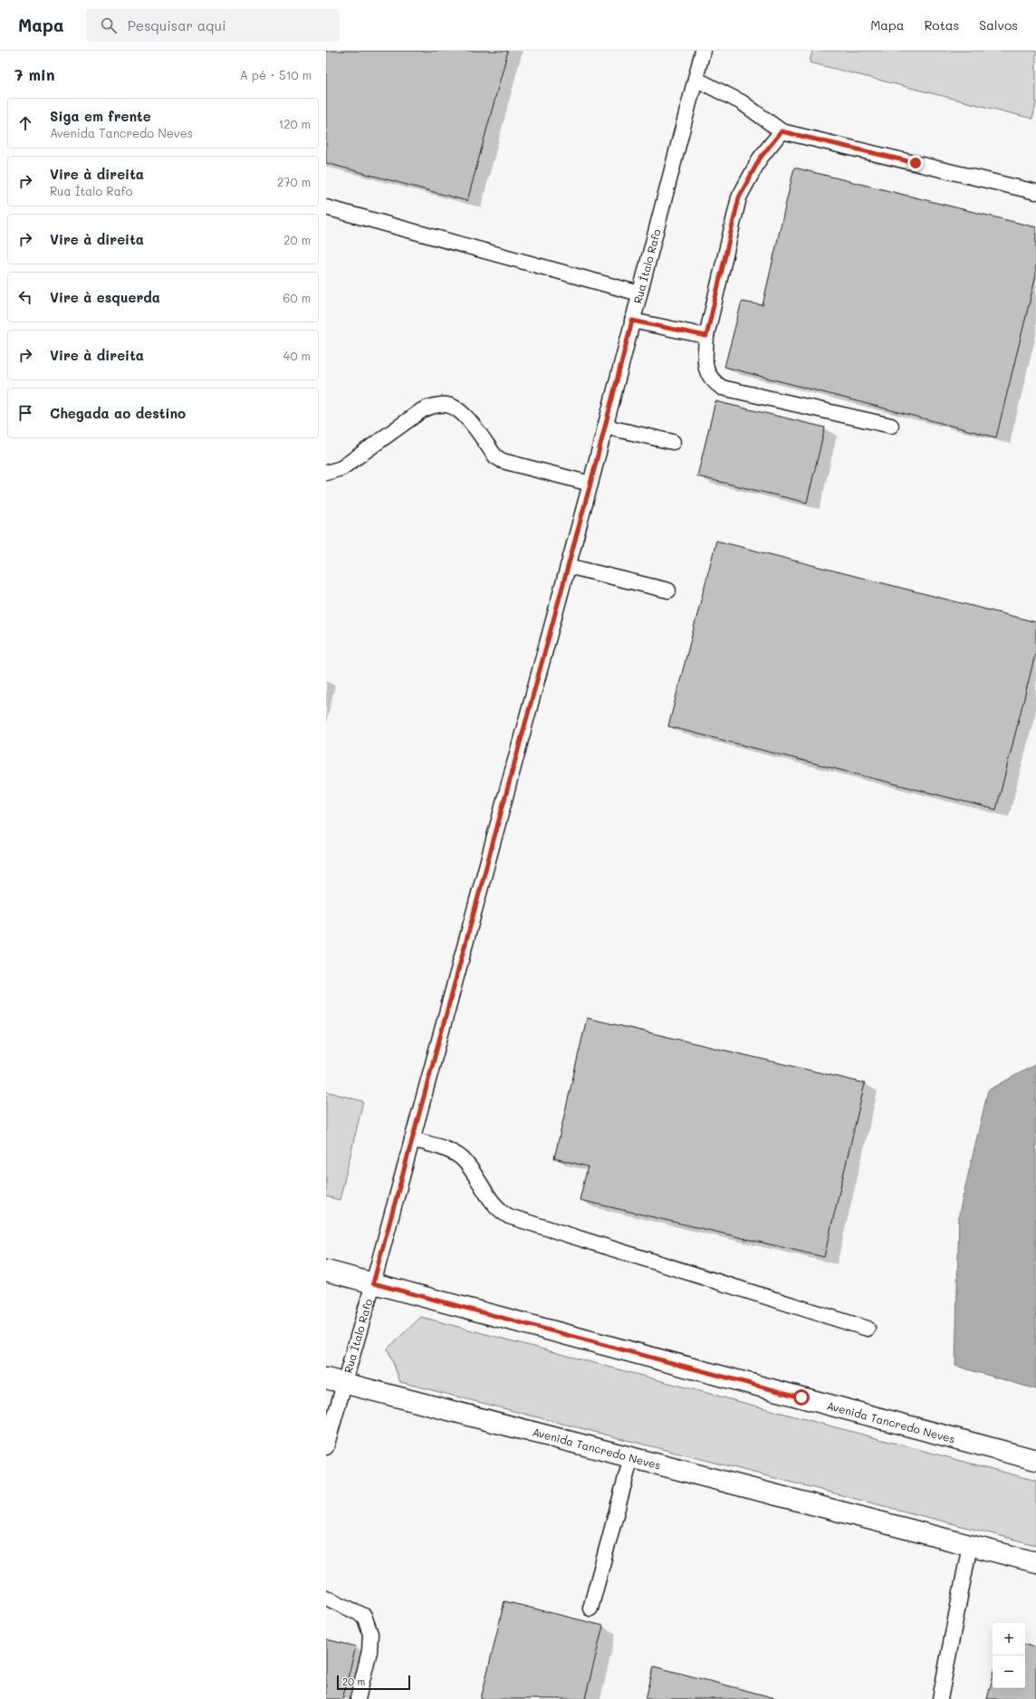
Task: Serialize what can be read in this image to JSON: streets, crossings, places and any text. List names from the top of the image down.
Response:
{
  "streets": {
    "main road": ["Avenida Tancredo Neves"],
    "lane": ["Rua Ítalo Rafo"]
  },
  "crossings": [
    ["Rua Ítalo Rafo", "Avenida Tancredo Neves"]
  ],
  "scale_bar": "20 m",
  "page": {
    "header": "Mapa",
    "search": "Pesquisar aqui",
    "nav": ["Mapa", "Rotas", "Salvos"],
    "heading": ["7 min", "A pé · 510 m"],
    "list": [
      ["Siga em frente", "Avenida Tancredo Neves", "120 m"],
      ["Vire à direita", "Rua Ítalo Rafo", "270 m"],
      ["Vire à direita", "20 m"],
      ["Vire à esquerda", "60 m"],
      ["Vire à direita", "40 m"],
      "Chegada ao destino"
    ],
    "map_buttons": ["+", "−"],
    "scale": "20 m"
  }
}
